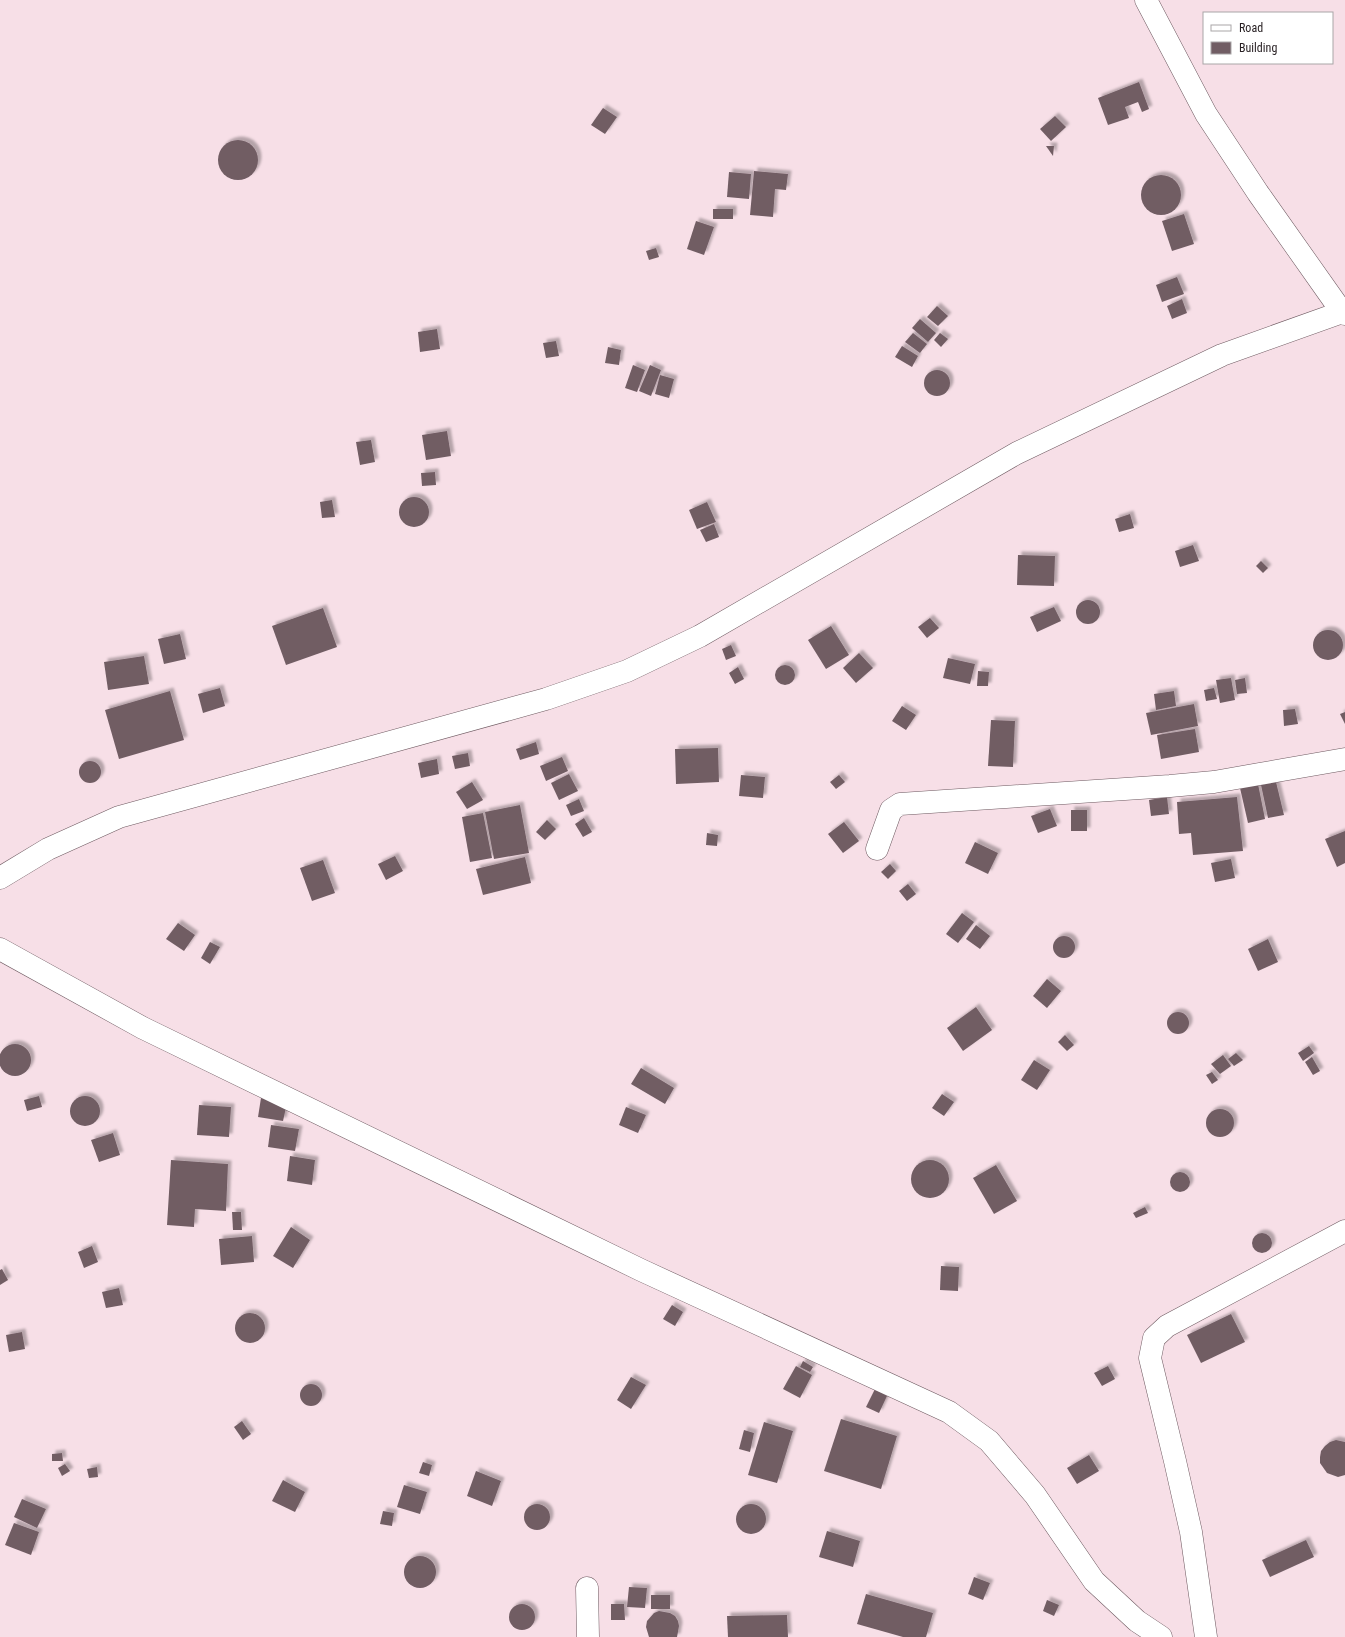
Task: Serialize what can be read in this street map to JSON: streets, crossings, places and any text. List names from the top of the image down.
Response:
{
  "legend": ["Road", "Building"]
}
